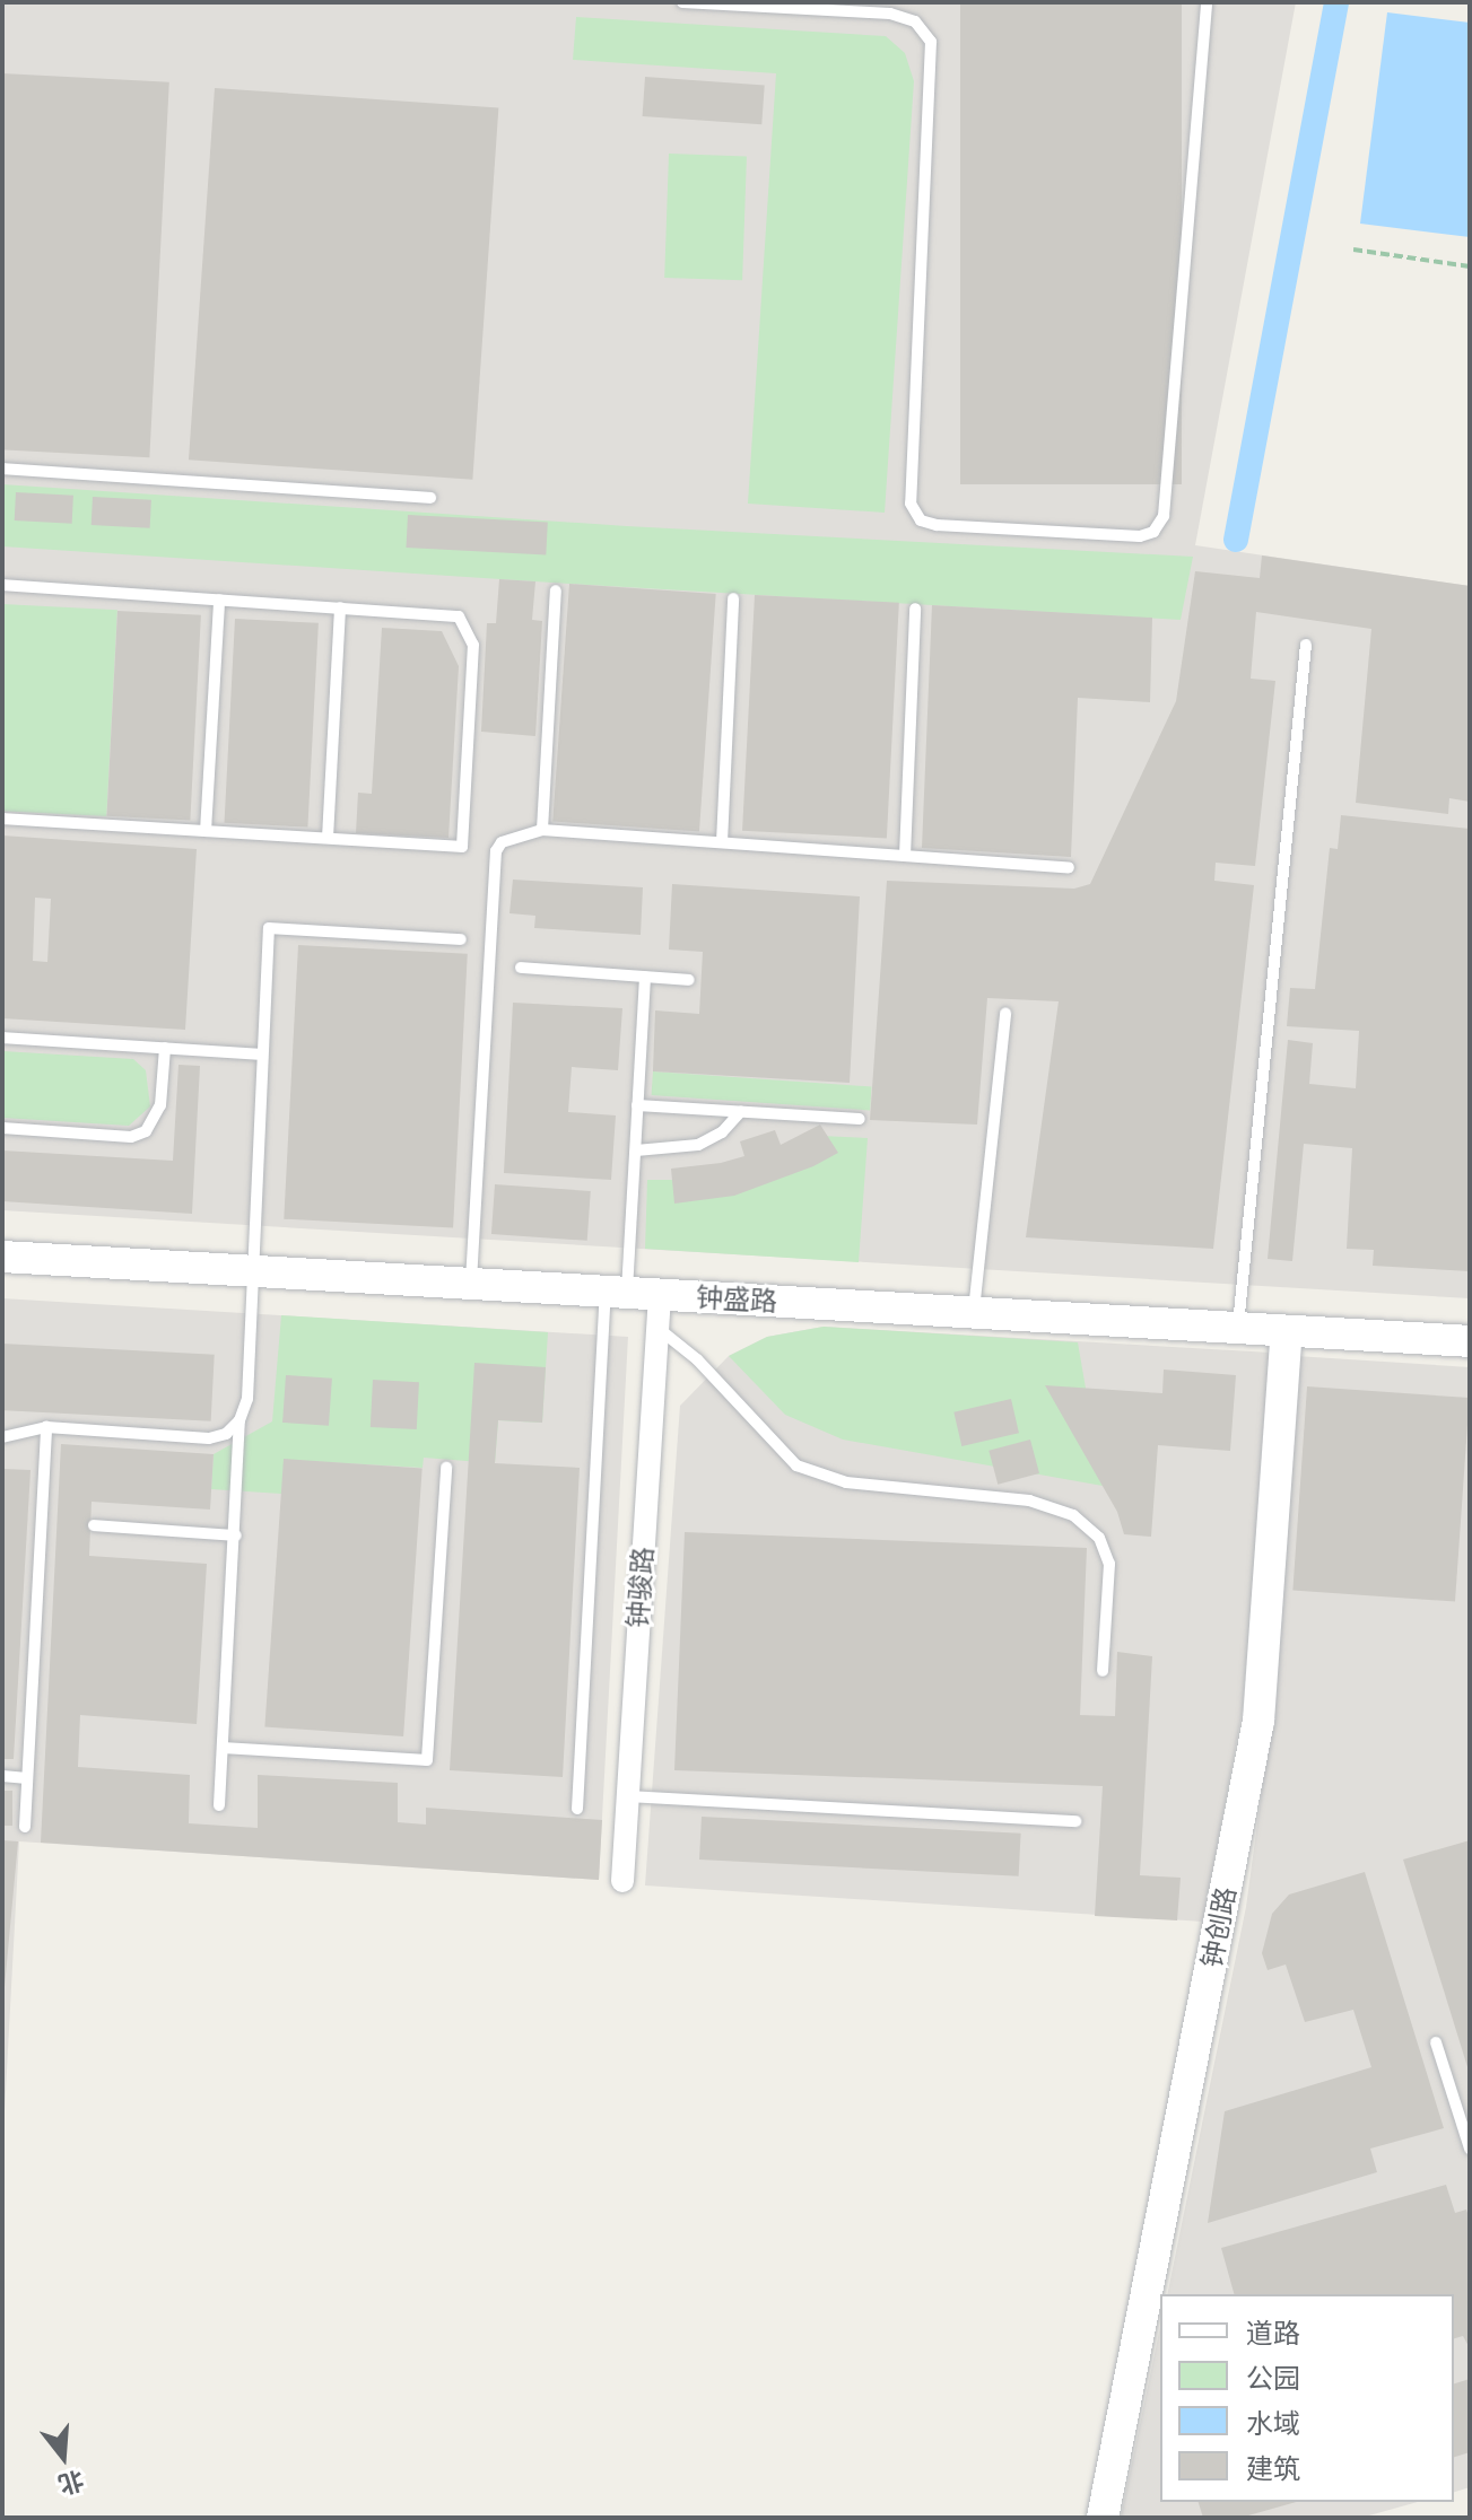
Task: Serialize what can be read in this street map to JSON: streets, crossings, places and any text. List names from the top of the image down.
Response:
{
  "streets": {
    "street": ["钟盛路", "钟骏路", "钟创路"]
  },
  "crossings": [
    ["钟盛路", "钟骏路"],
    ["钟盛路", "钟创路"]
  ],
  "legend": [
    "道路",
    "公园",
    "水域",
    "建筑"
  ],
  "north": "bottom"
}
